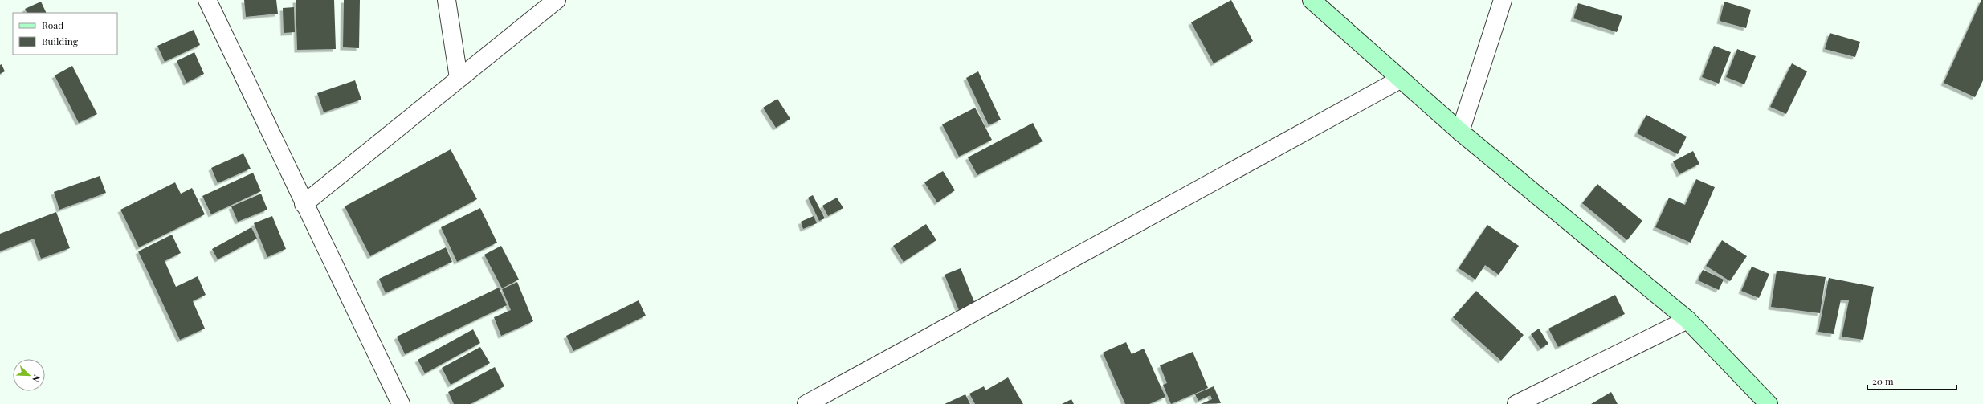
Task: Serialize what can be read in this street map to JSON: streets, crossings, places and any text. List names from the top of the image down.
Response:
{
  "legend": ["Road", "Building"],
  "scale_bar": "20 m",
  "north": "bottom right"
}
